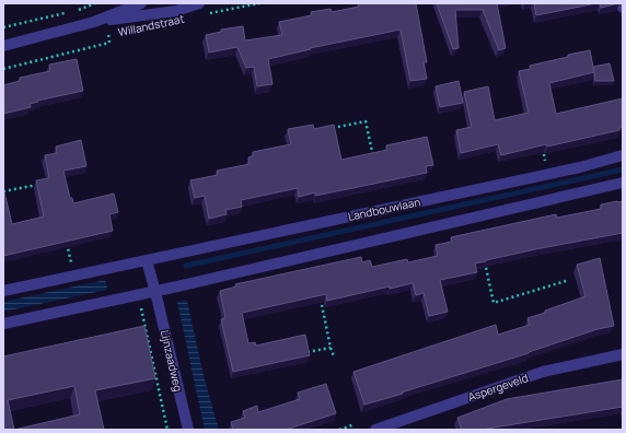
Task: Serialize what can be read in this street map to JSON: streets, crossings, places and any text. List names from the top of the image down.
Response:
{
  "streets": {
    "street": [
      "Willandstraat",
      "Landbouwlaan",
      "Lijnzaadweg",
      "Aspergeveld"
    ]
  }
}
